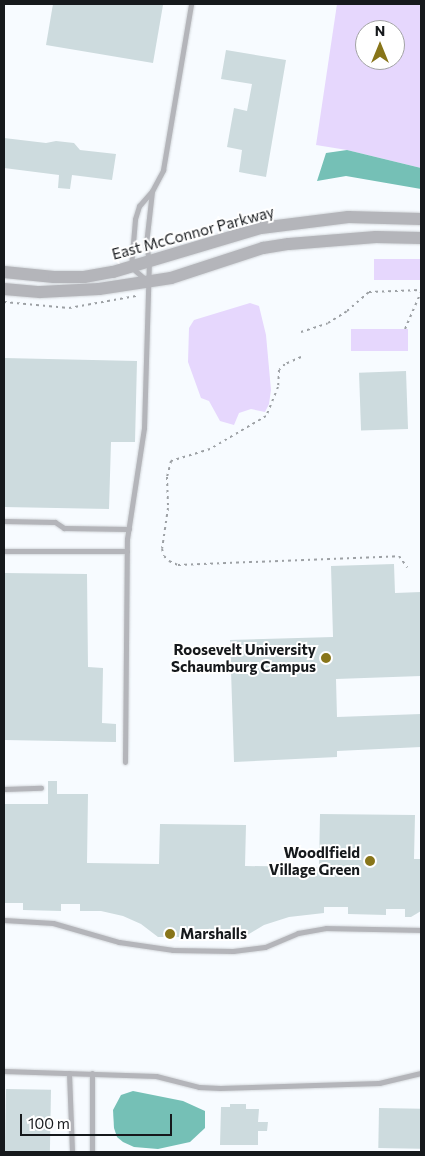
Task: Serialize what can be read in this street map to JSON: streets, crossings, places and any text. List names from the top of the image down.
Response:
{
  "streets": {
    "street": ["East McConnor Parkway"]
  },
  "places": ["Roosevelt University Schaumburg Campus", "Woodlfield Village Green", "Marshalls"],
  "scale_bar": "100 m",
  "north": "top"
}
